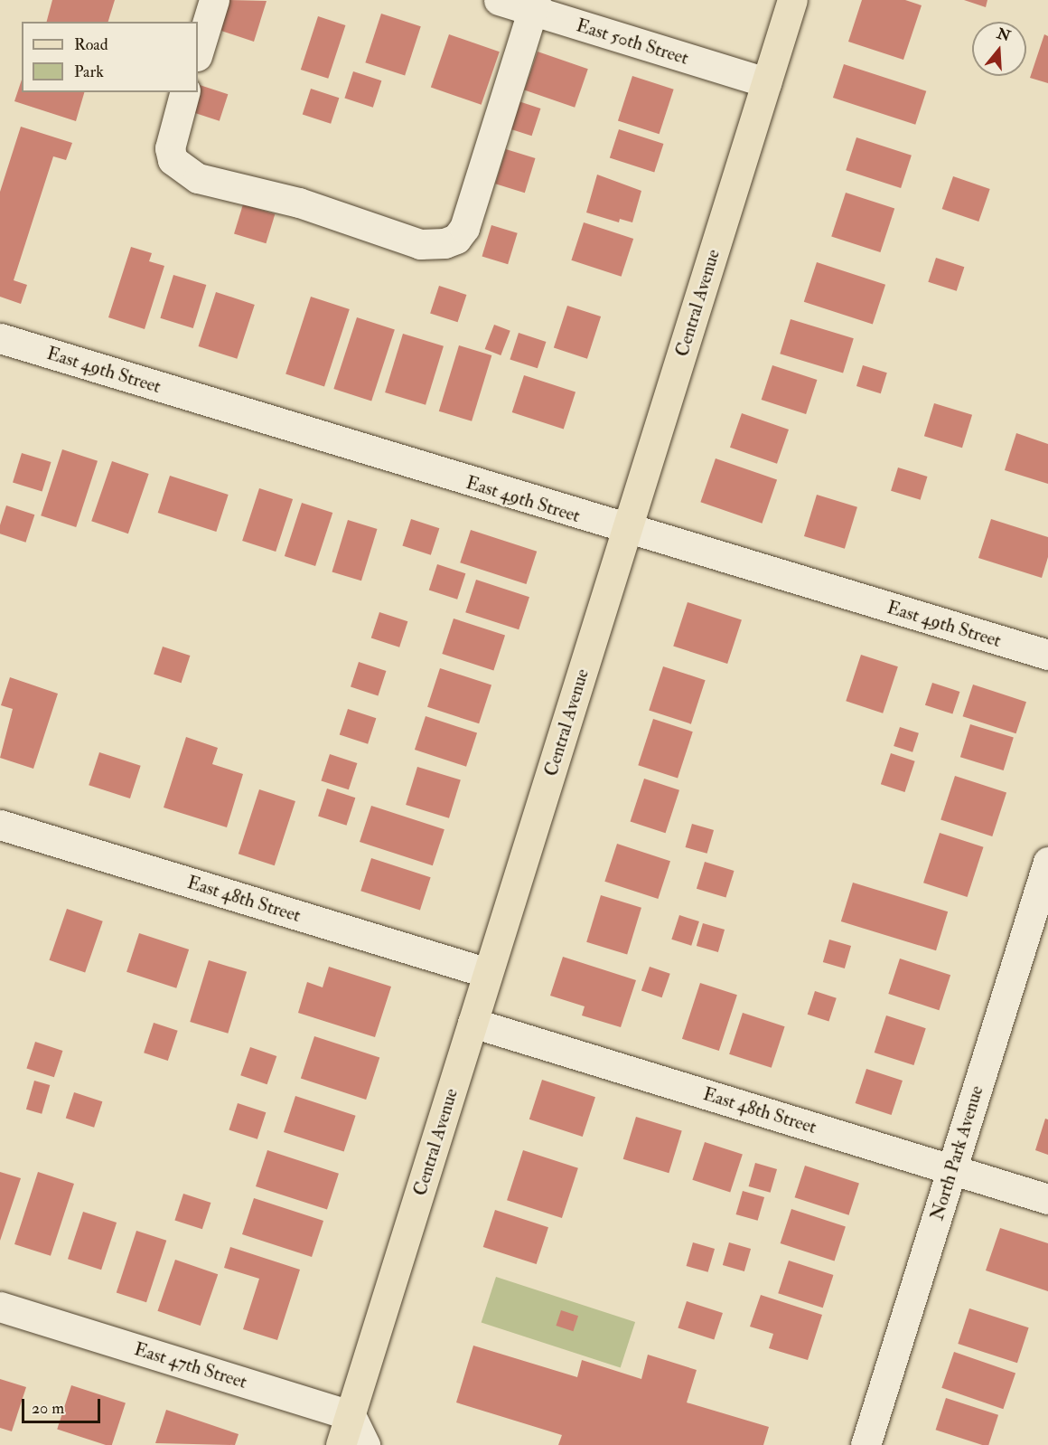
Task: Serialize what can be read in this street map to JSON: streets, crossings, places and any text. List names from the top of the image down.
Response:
{
  "streets": {
    "main road": ["Central Avenue"],
    "street": [
      "East 50th Street",
      "East 49th Street",
      "East 48th Street",
      "North Park Avenue",
      "East 47th Street"
    ]
  },
  "crossings": [
    ["East 50th Street", "Central Avenue"],
    ["Central Avenue", "East 49th Street"],
    ["Central Avenue", "East 48th Street"],
    ["Central Avenue", "East 47th Street"],
    ["East 48th Street", "North Park Avenue"]
  ],
  "legend": ["Road", "Park"],
  "scale_bar": "20 m",
  "north": "top"
}
